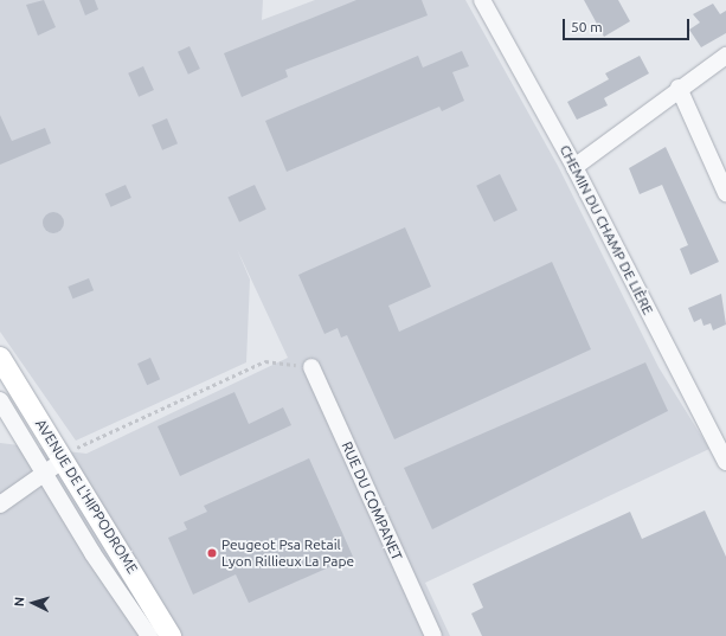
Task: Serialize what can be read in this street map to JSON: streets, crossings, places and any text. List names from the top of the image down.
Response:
{
  "streets": {
    "main road": ["AVENUE DE L'HIPPODROME"],
    "street": ["CHEMIN DU CHAMP DE LIÈRE", "RUE DU COMPANET"]
  },
  "places": ["Peugeot Psa Retail Lyon Rillieux La Pape"],
  "scale_bar": "50 m",
  "north": "left"
}
